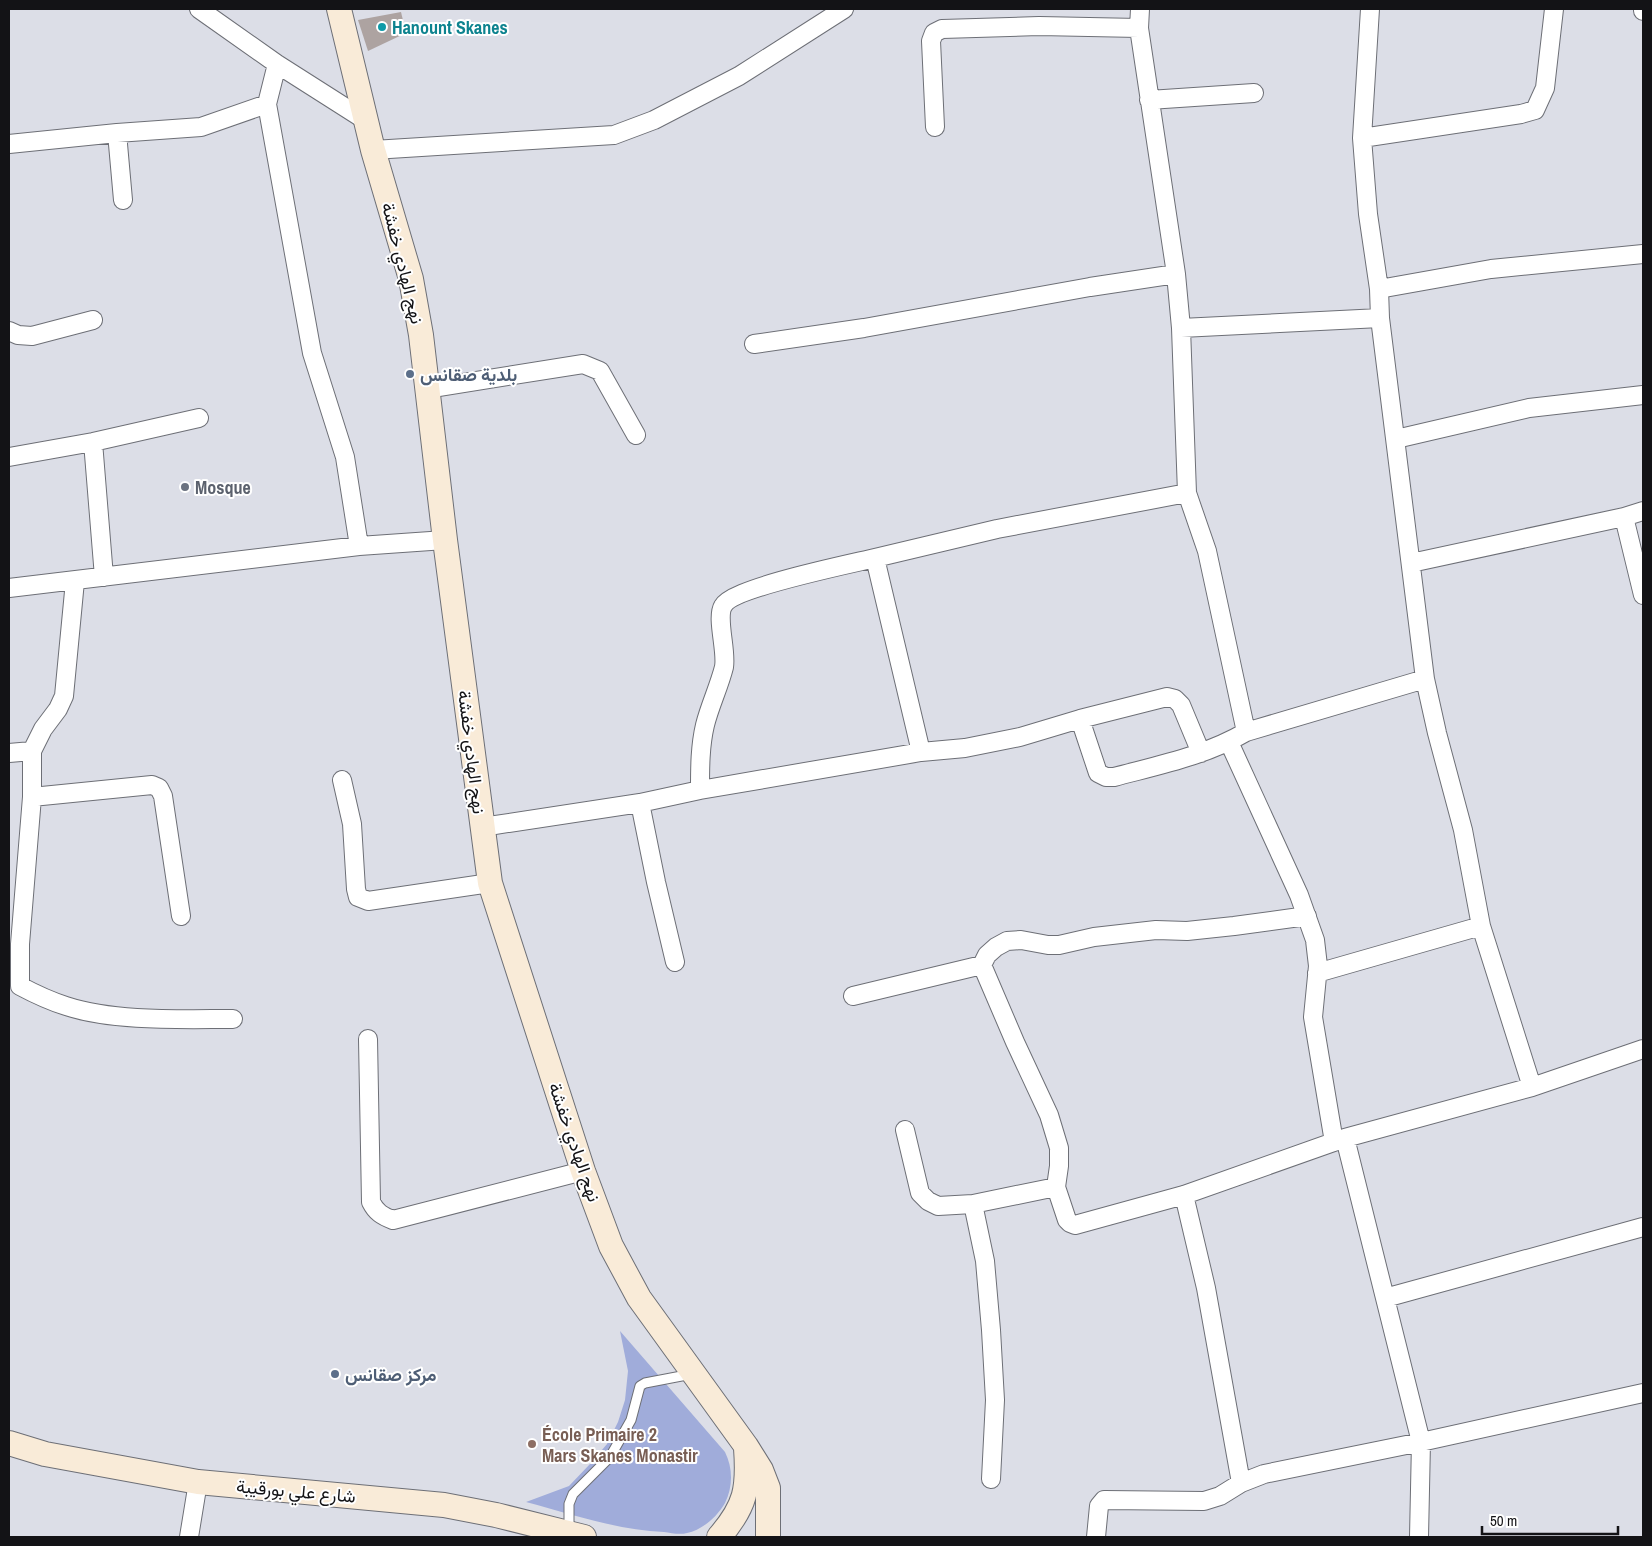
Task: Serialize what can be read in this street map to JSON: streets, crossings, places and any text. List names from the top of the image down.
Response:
{
  "streets": {
    "main road": ["نهج الهادي خفشة", "شارع علي بورقيبة"]
  },
  "places": [
    "Hanount Skanes",
    "بلدية صقانس",
    "Mosque",
    "مركز صقانس",
    "École Primaire 2 Mars Skanes Monastir"
  ],
  "scale_bar": "50 m"
}
